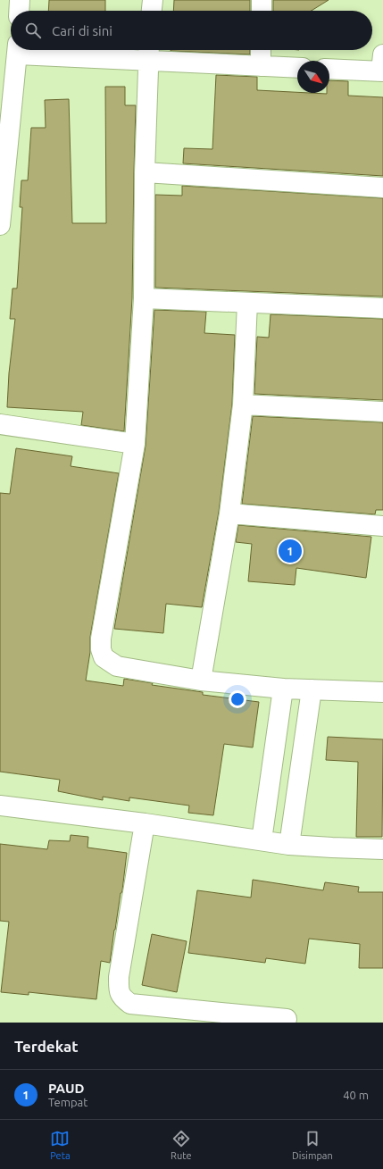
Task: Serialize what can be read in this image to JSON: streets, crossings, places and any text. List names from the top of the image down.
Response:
{
  "north": "bottom right",
  "page": {
    "search": "Cari di sini",
    "pins": "1",
    "heading": "Terdekat",
    "list": [
      {
        "mark": "1",
        "name": "PAUD",
        "note": "Tempat",
        "value": "40 m"
      }
    ],
    "nav": ["Peta", "Rute", "Disimpan"]
  }
}
